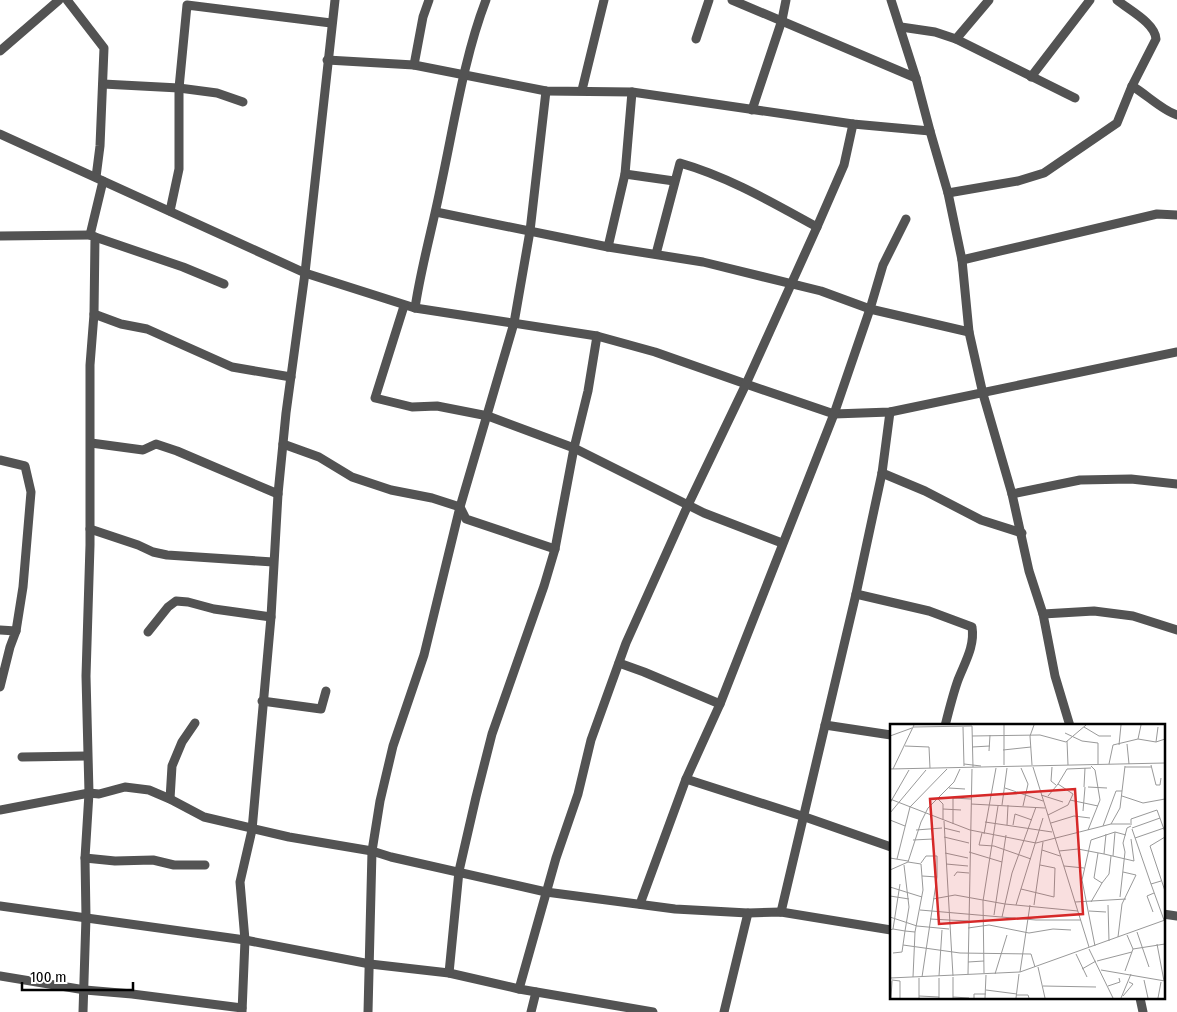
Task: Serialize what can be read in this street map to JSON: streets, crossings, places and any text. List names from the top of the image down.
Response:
{
  "scale_bar": "100 m"
}
